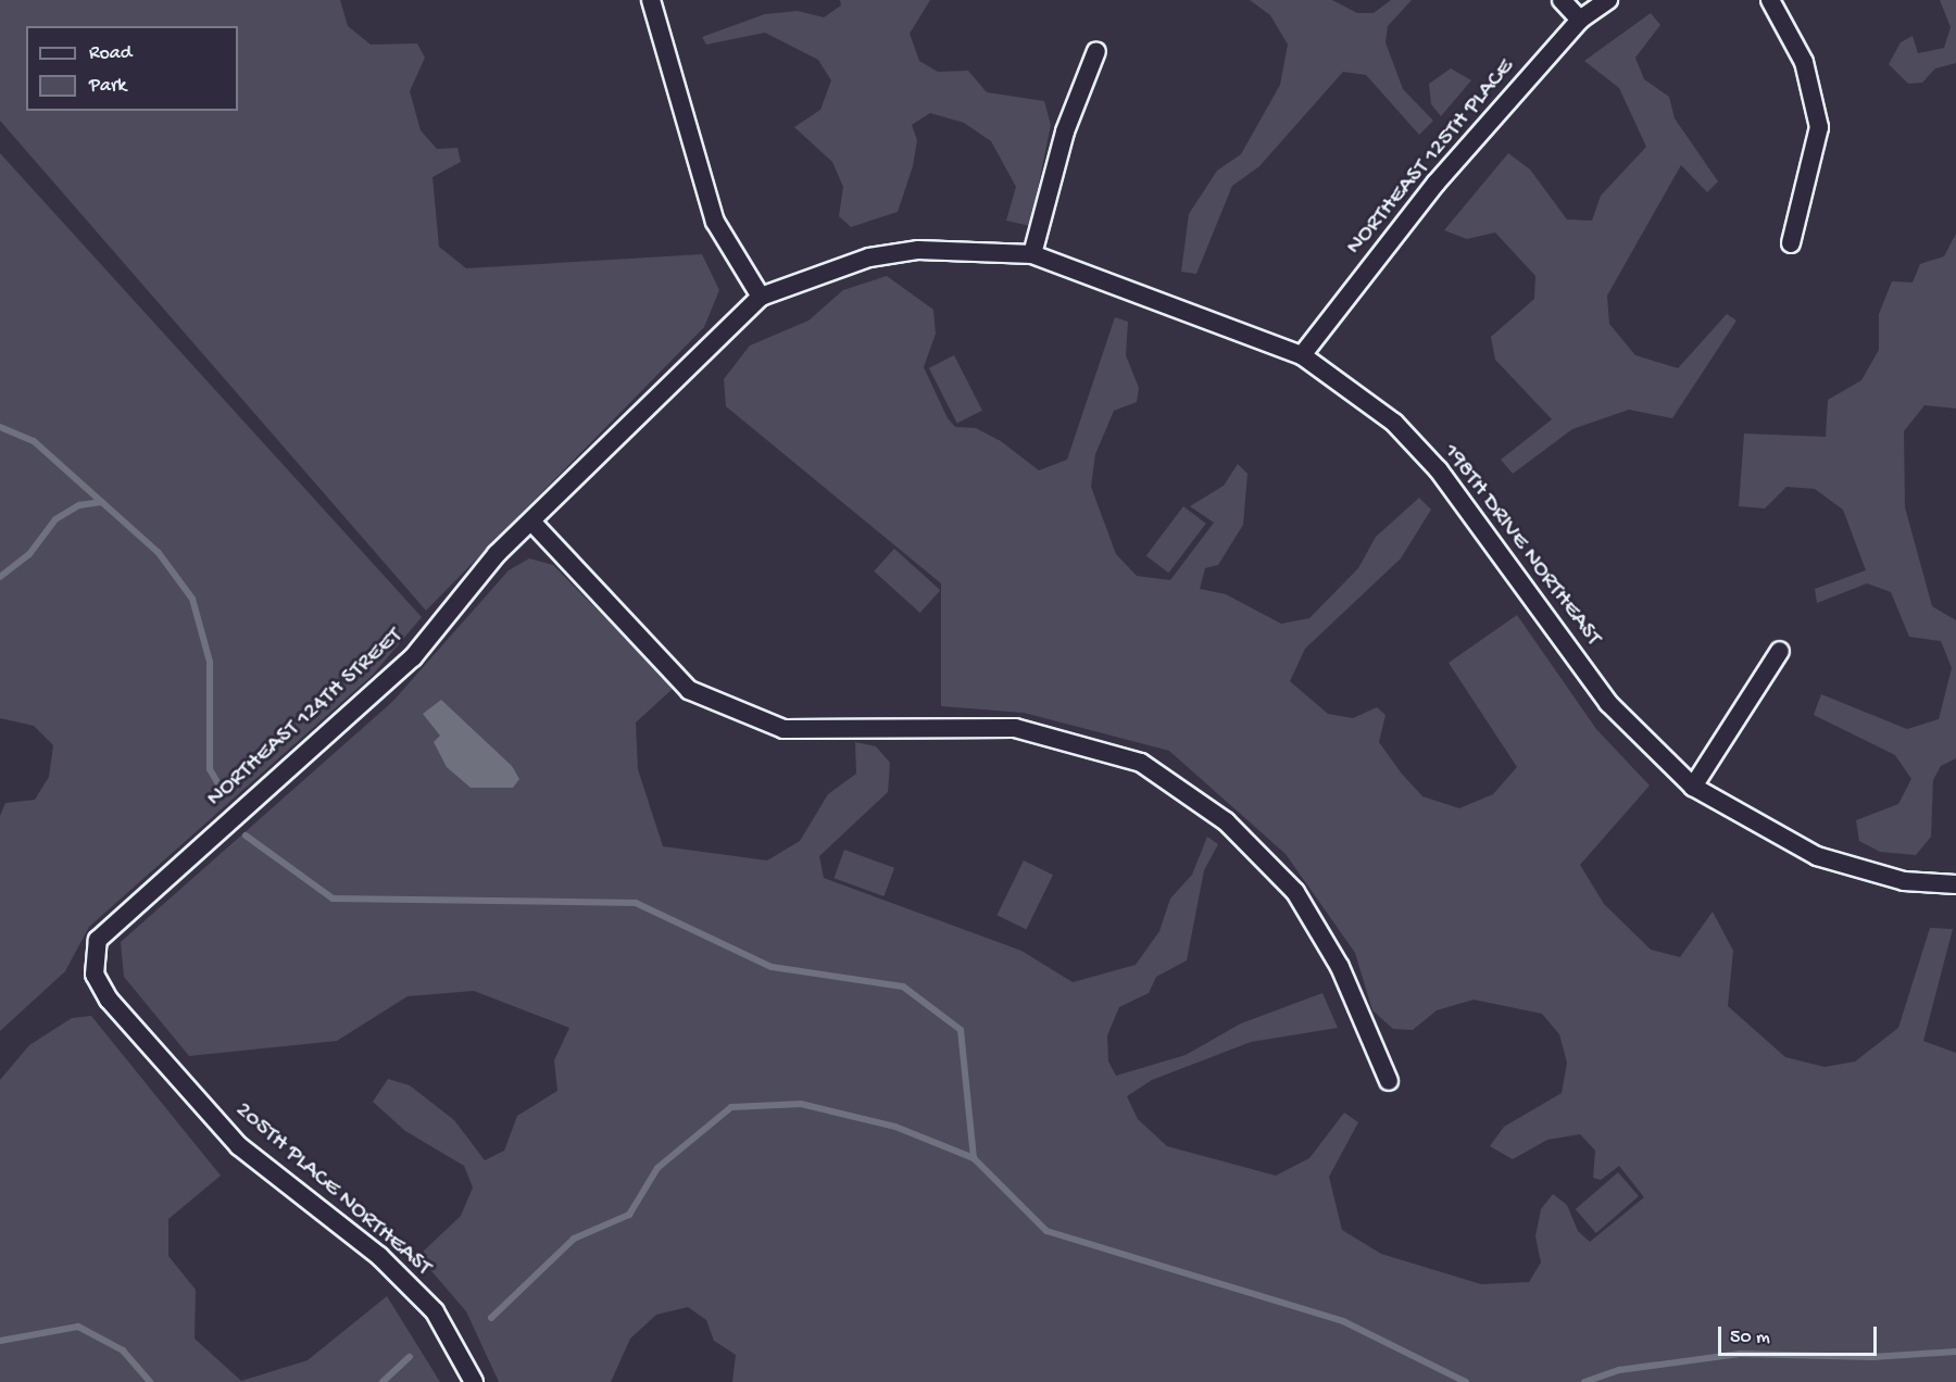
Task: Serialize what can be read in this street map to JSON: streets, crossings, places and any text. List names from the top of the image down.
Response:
{
  "streets": {
    "street": [
      "NORTHEAST 125TH PLACE",
      "198TH DRIVE NORTHEAST",
      "NORTHEAST 124TH STREET",
      "205TH PLACE NORTHEAST"
    ]
  },
  "crossings": [
    ["NORTHEAST 125TH PLACE", "198TH DRIVE NORTHEAST"],
    ["198TH DRIVE NORTHEAST", "NORTHEAST 124TH STREET"],
    ["NORTHEAST 124TH STREET", "205TH PLACE NORTHEAST"]
  ],
  "legend": ["Road", "Park"],
  "scale_bar": "50 m"
}
